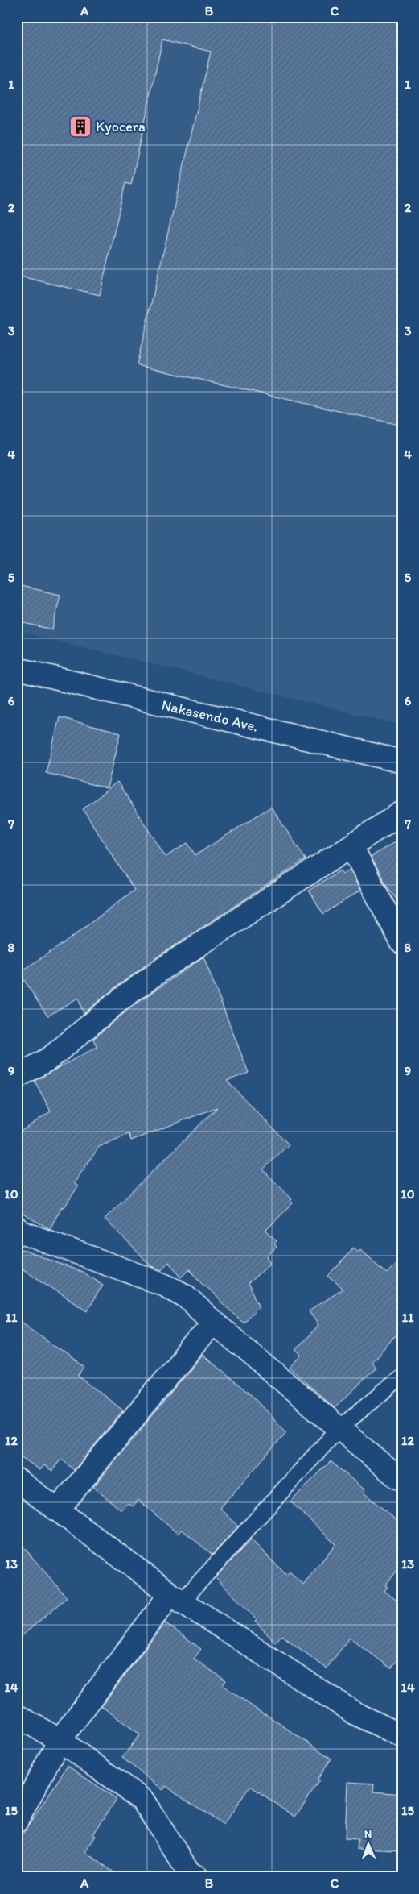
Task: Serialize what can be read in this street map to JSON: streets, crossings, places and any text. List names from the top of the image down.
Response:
{
  "streets": {
    "main road": ["Nakasendo Ave."]
  },
  "places": {
    "building": ["Kyocera"]
  },
  "north": "top",
  "grid": {
    "columns": ["A", "B", "C"],
    "rows": [
      "1",
      "2",
      "3",
      "4",
      "5",
      "6",
      "7",
      "8",
      "9",
      "10",
      "11",
      "12",
      "13",
      "14",
      "15"
    ]
  }
}
